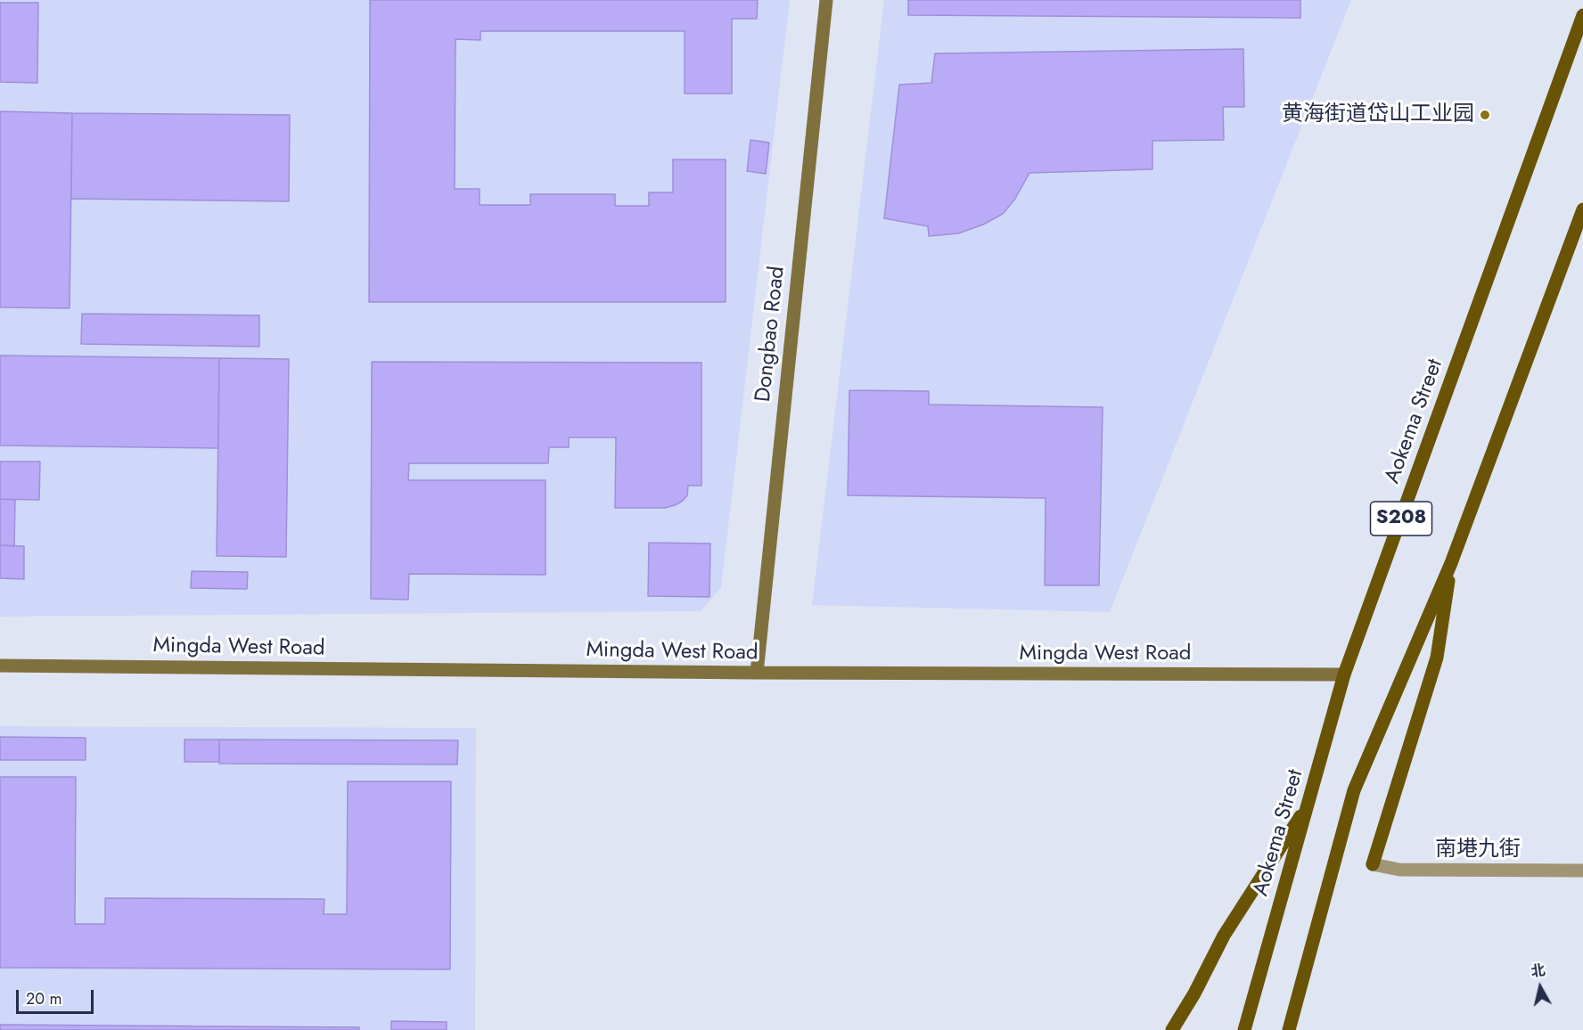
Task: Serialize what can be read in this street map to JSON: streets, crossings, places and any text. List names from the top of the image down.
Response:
{
  "streets": {
    "main road": ["Aokema Street", "S208"],
    "street": ["Dongbao Road", "Mingda West Road", "南塂九街"]
  },
  "crossings": [
    ["Dongbao Road", "Mingda West Road"],
    ["Aokema Street", "Mingda West Road"]
  ],
  "places": ["黄海街道岱山工业园"],
  "scale_bar": "20 m",
  "north": "top"
}
